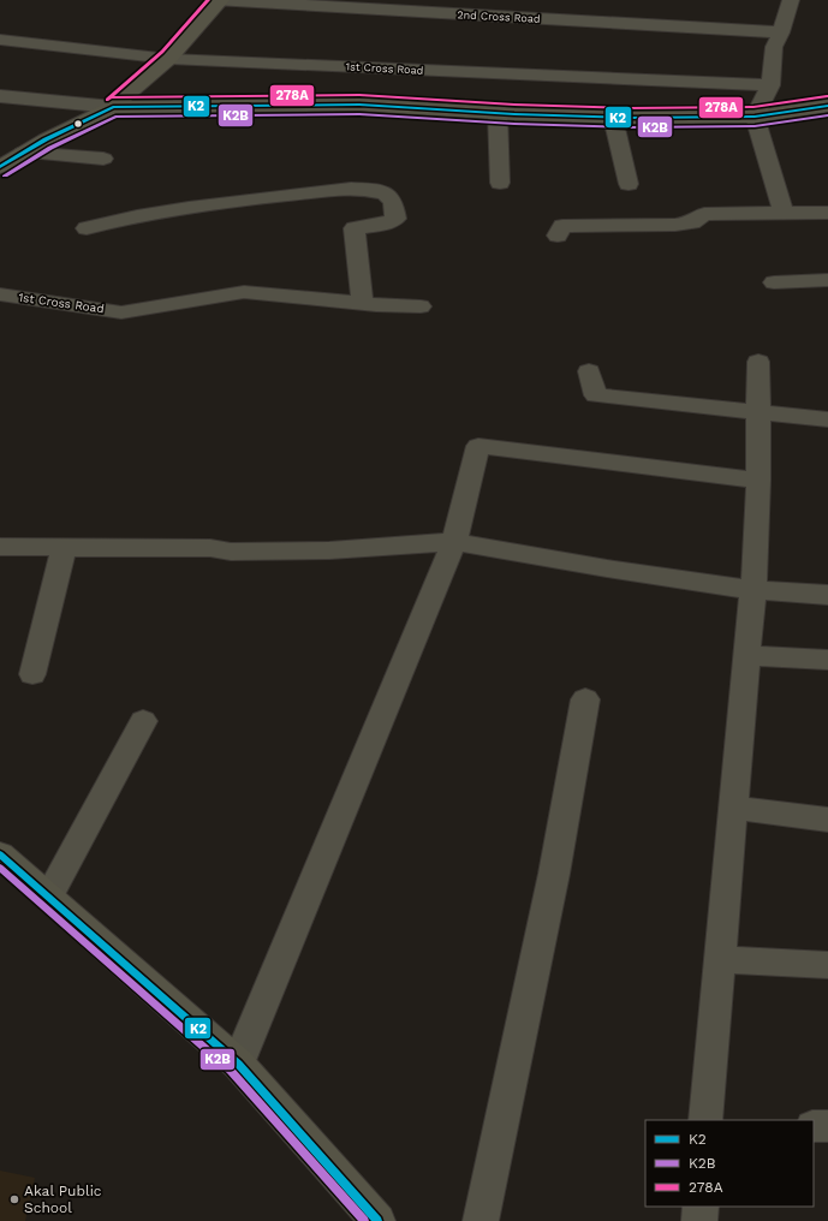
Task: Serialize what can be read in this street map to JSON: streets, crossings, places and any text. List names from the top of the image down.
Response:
{
  "streets": {
    "street": ["2nd Cross Road", "1st Cross Road"]
  },
  "places": ["Akal Public School"],
  "lines": ["transit line 278A", "transit line K2", "transit line K2B"],
  "legend": ["K2", "K2B", "278A"]
}
